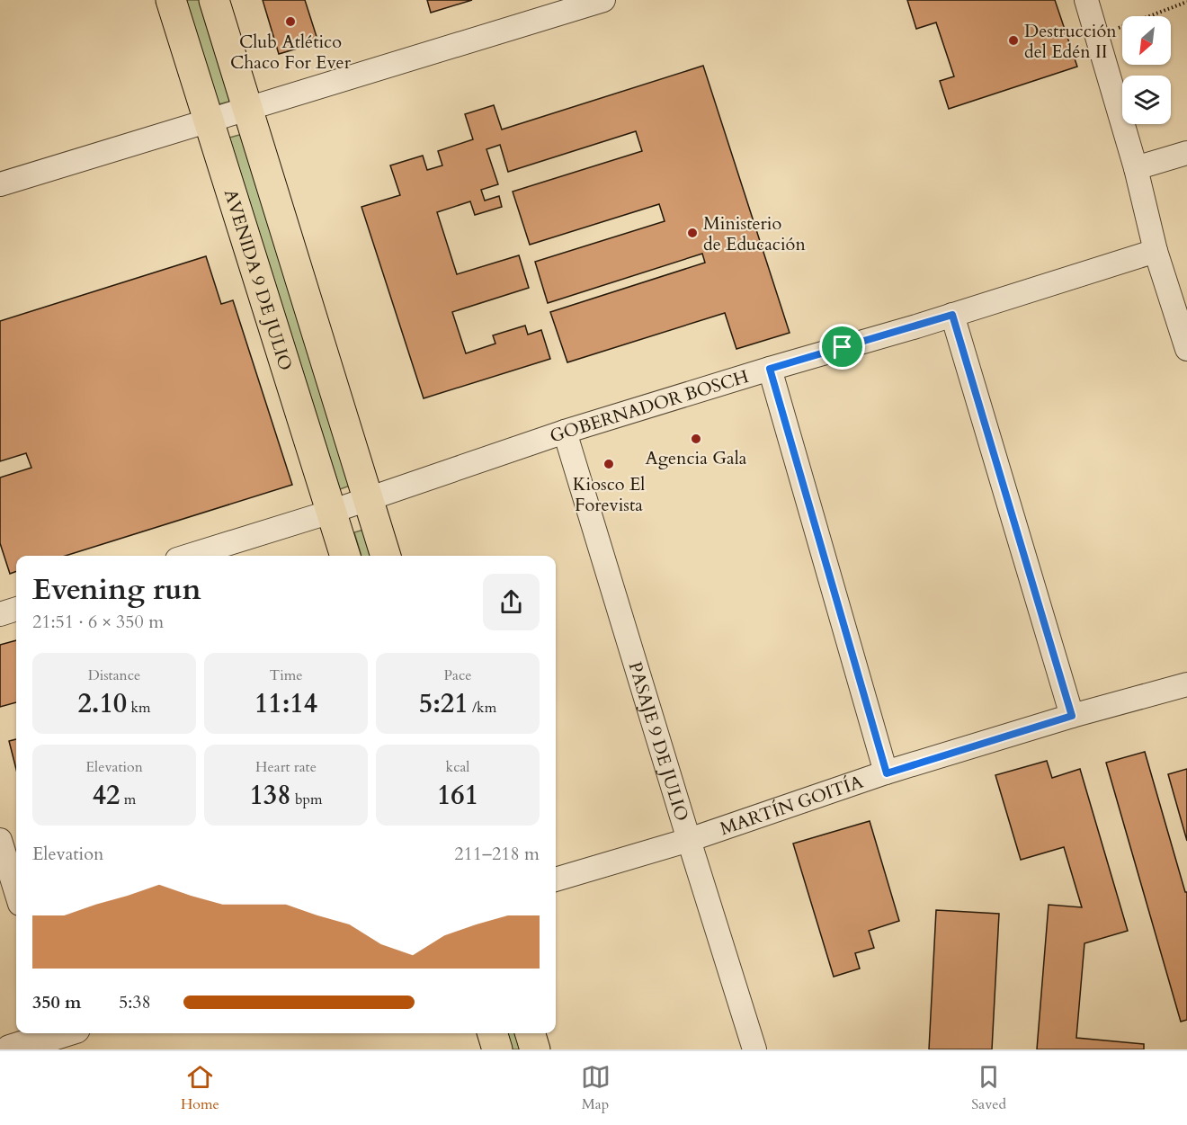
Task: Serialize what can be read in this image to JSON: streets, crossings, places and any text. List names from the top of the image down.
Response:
{
  "streets": {
    "main road": ["AVENIDA 9 DE JULIO"],
    "street": ["GOBERNADOR BOSCH", "PASAJE 9 DE JULIO", "MARTÍN GOITÍA"]
  },
  "crossings": [
    ["AVENIDA 9 DE JULIO", "GOBERNADOR BOSCH"],
    ["GOBERNADOR BOSCH", "PASAJE 9 DE JULIO"],
    ["PASAJE 9 DE JULIO", "MARTÍN GOITÍA"]
  ],
  "places": [
    "Club Atlético Chaco For Ever",
    "Destrucción del Edén II",
    "Ministerio de Educación",
    "Agencia Gala",
    "Kiosco El Forevista"
  ],
  "north": "bottom left",
  "page": {
    "heading": ["Evening run", "21:51 · 6 × 350 m"],
    "stats": [
      ["Distance", "2.10 km"],
      ["Time", "11:14"],
      ["Pace", "5:21 /km"],
      ["Elevation", "42 m"],
      ["Heart rate", "138 bpm"],
      ["kcal", "161"]
    ],
    "chart": ["Elevation", "211–218 m"],
    "list": [
      {
        "name": "350 m",
        "note": "5:38"
      }
    ],
    "tabs": ["Home", "Map", "Saved"]
  }
}
